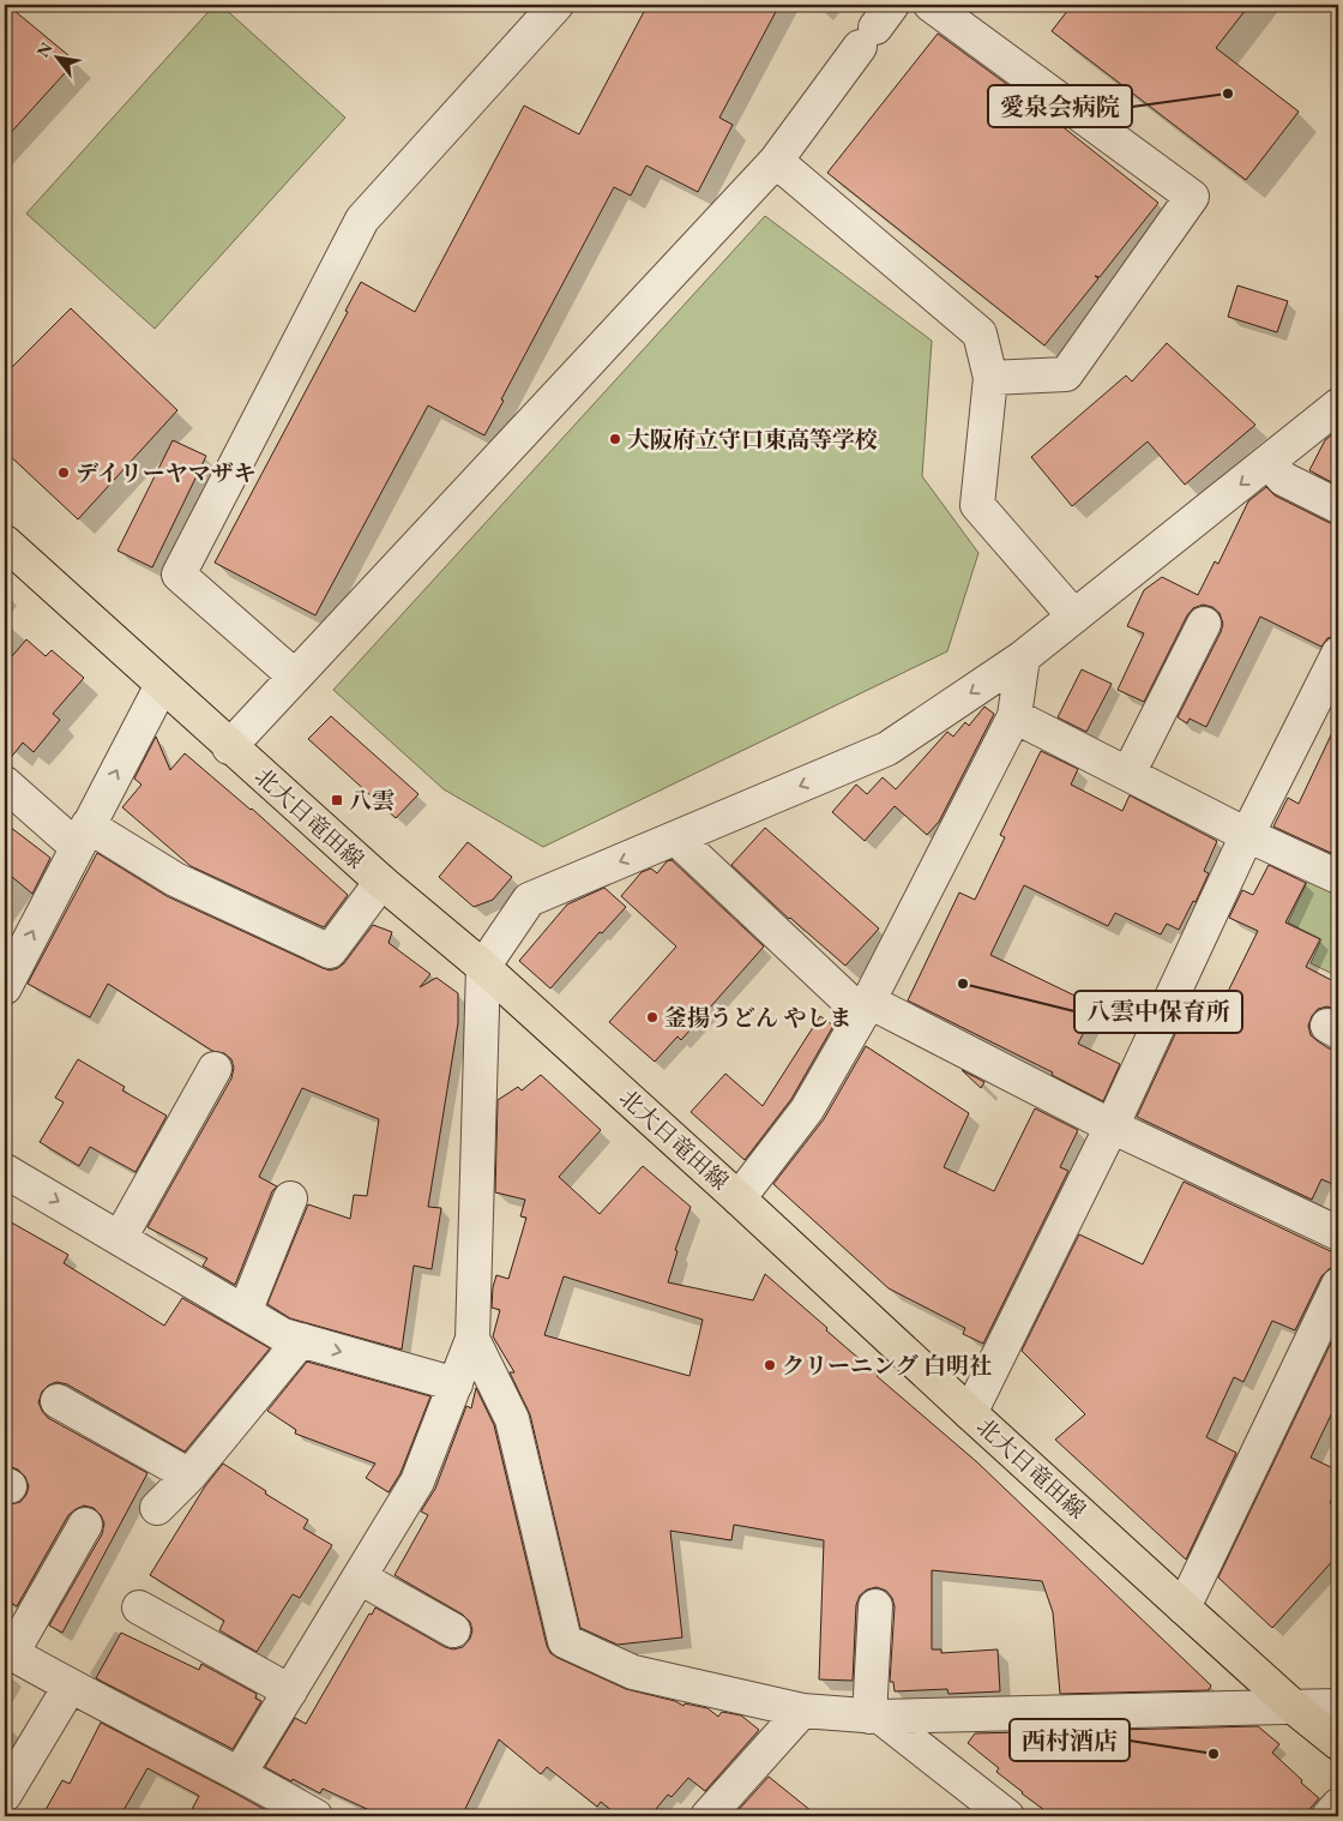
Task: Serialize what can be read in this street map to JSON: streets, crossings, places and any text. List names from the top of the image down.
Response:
{
  "streets": {
    "main road": ["北大日竜田線"]
  },
  "places": {
    "other": [
      "愛泉会病院",
      "大阪府立守口東高等学校",
      "デイリーヤマザキ",
      "八雲中保育所",
      "釜揚うどん やしま",
      "クリーニング 白明社",
      "西村酒店"
    ],
    "transit": ["八雲"]
  },
  "north": "top left"
}
